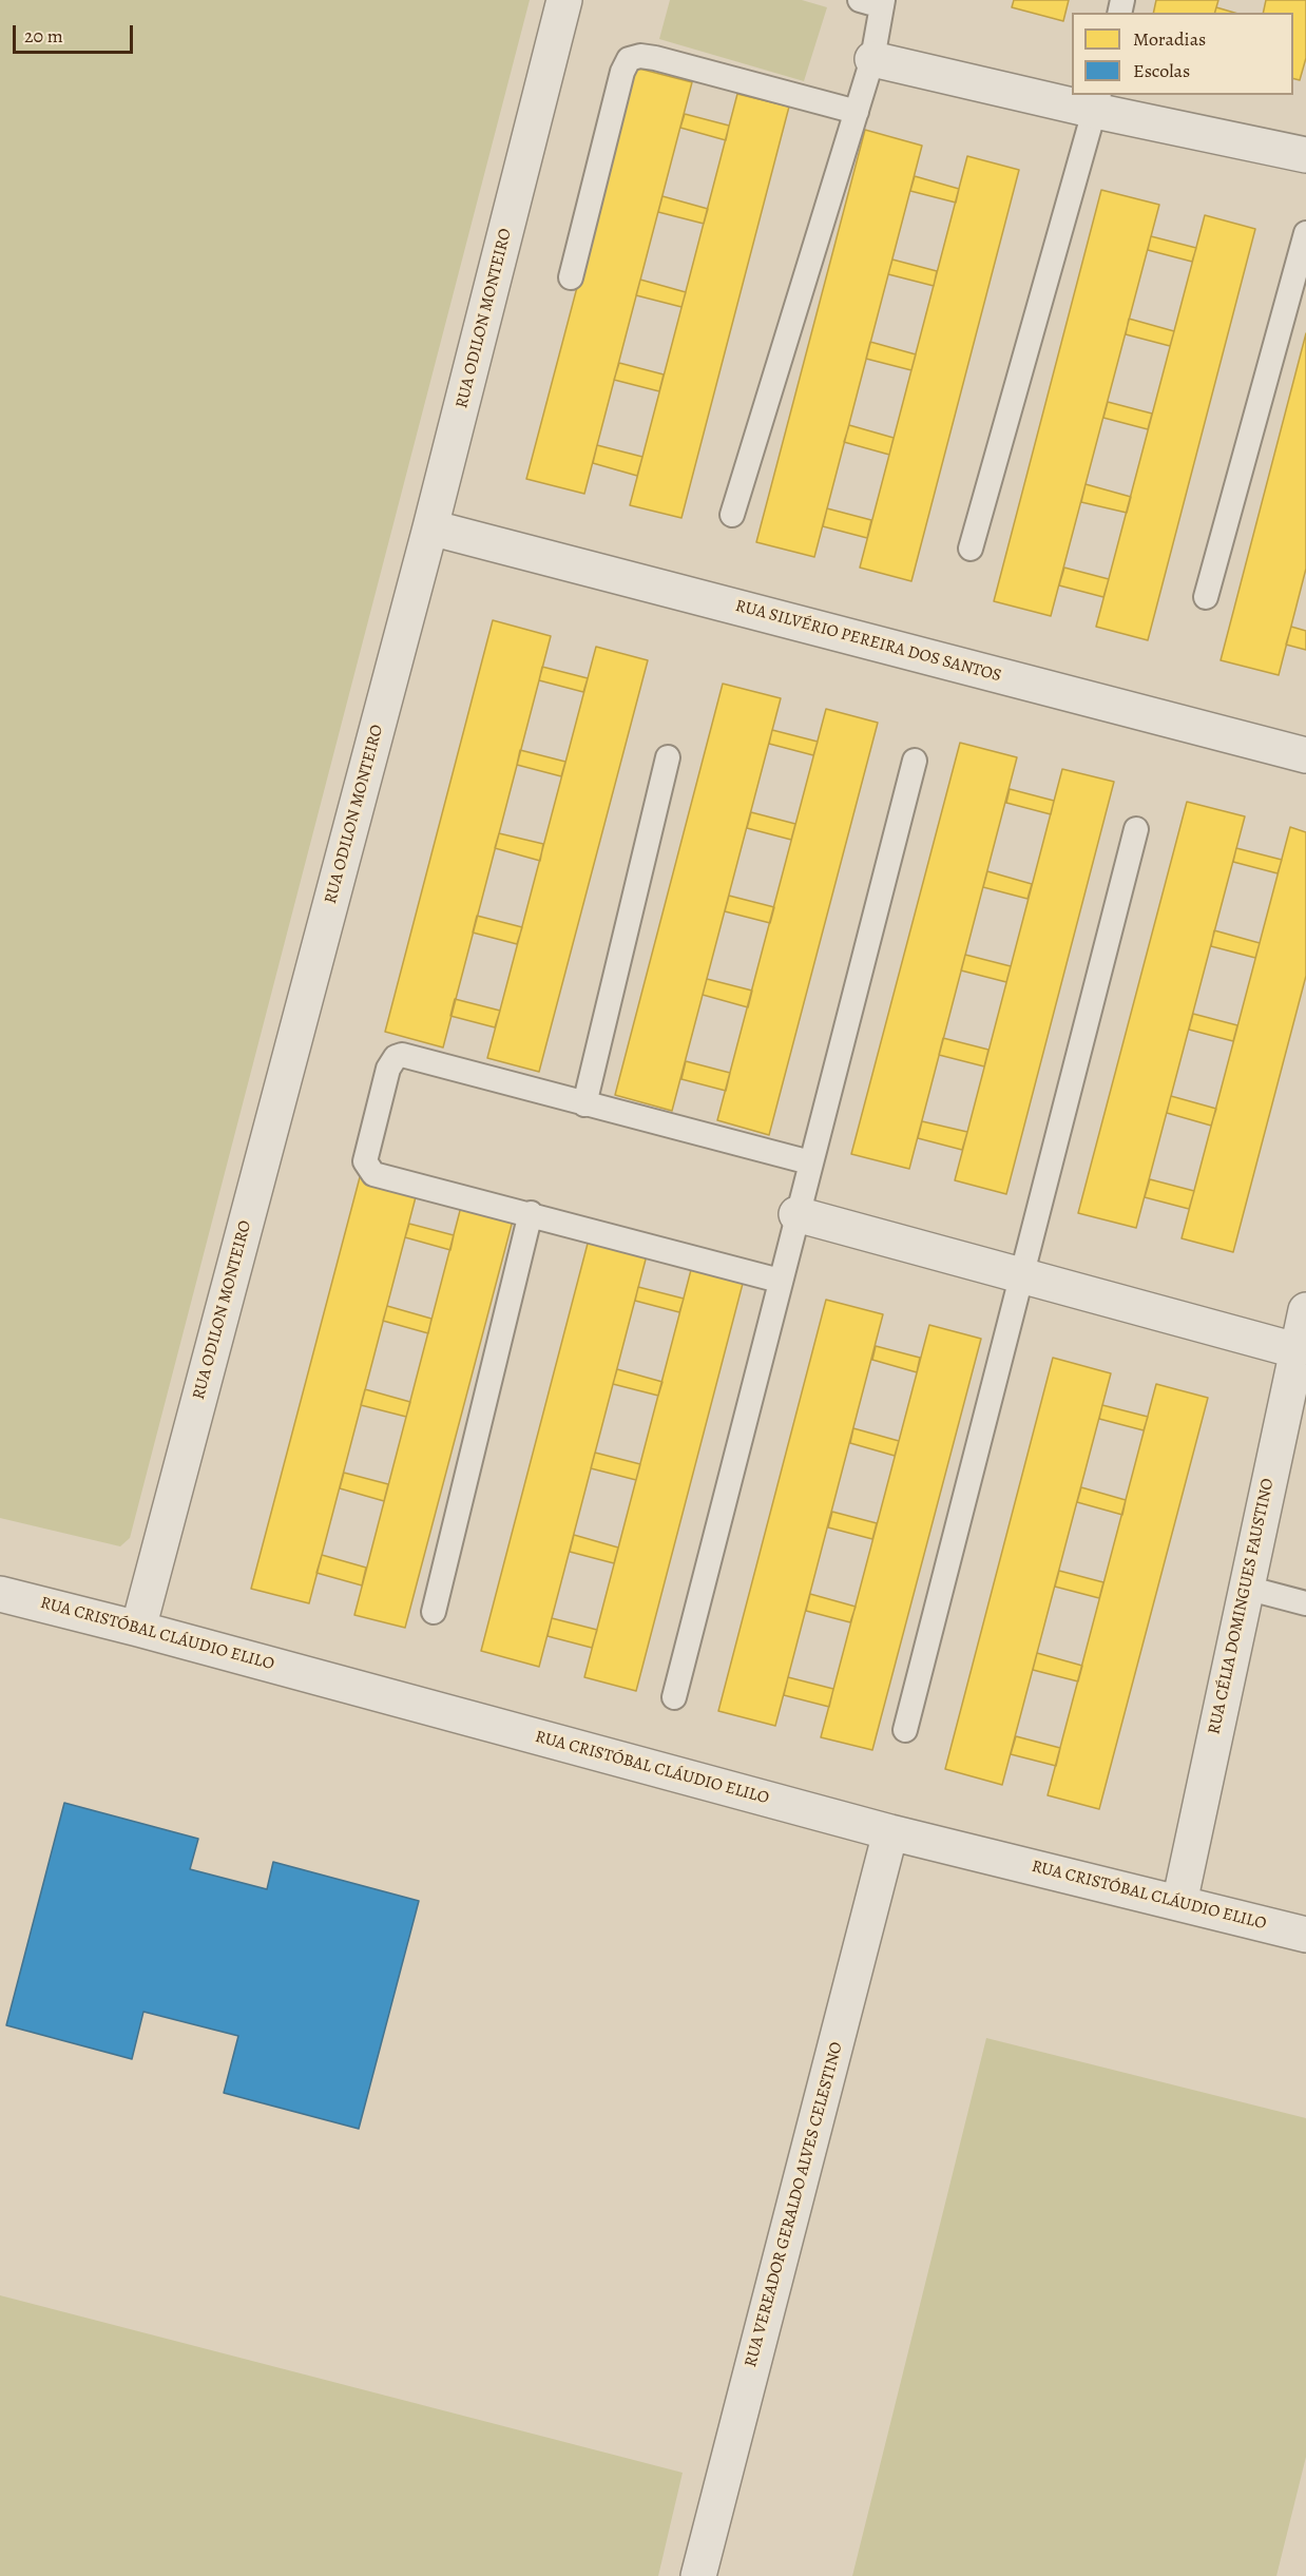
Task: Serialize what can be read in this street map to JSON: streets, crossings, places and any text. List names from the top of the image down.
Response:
{
  "streets": {
    "street": [
      "RUA ODILON MONTEIRO",
      "RUA SILVÉRIO PEREIRA DOS SANTOS",
      "RUA CÉLIA DOMINGUES FAUSTINO",
      "RUA CRISTÓBAL CLÁUDIO ELILO",
      "RUA VEREADOR GERALDO ALVES CELESTINO"
    ]
  },
  "crossings": [
    ["RUA ODILON MONTEIRO", "RUA SILVÉRIO PEREIRA DOS SANTOS"],
    ["RUA ODILON MONTEIRO", "RUA CRISTÓBAL CLÁUDIO ELILO"],
    ["RUA CÉLIA DOMINGUES FAUSTINO", "RUA CRISTÓBAL CLÁUDIO ELILO"],
    ["RUA CRISTÓBAL CLÁUDIO ELILO", "RUA VEREADOR GERALDO ALVES CELESTINO"]
  ],
  "legend": ["Moradias", "Escolas"],
  "scale_bar": "20 m"
}
